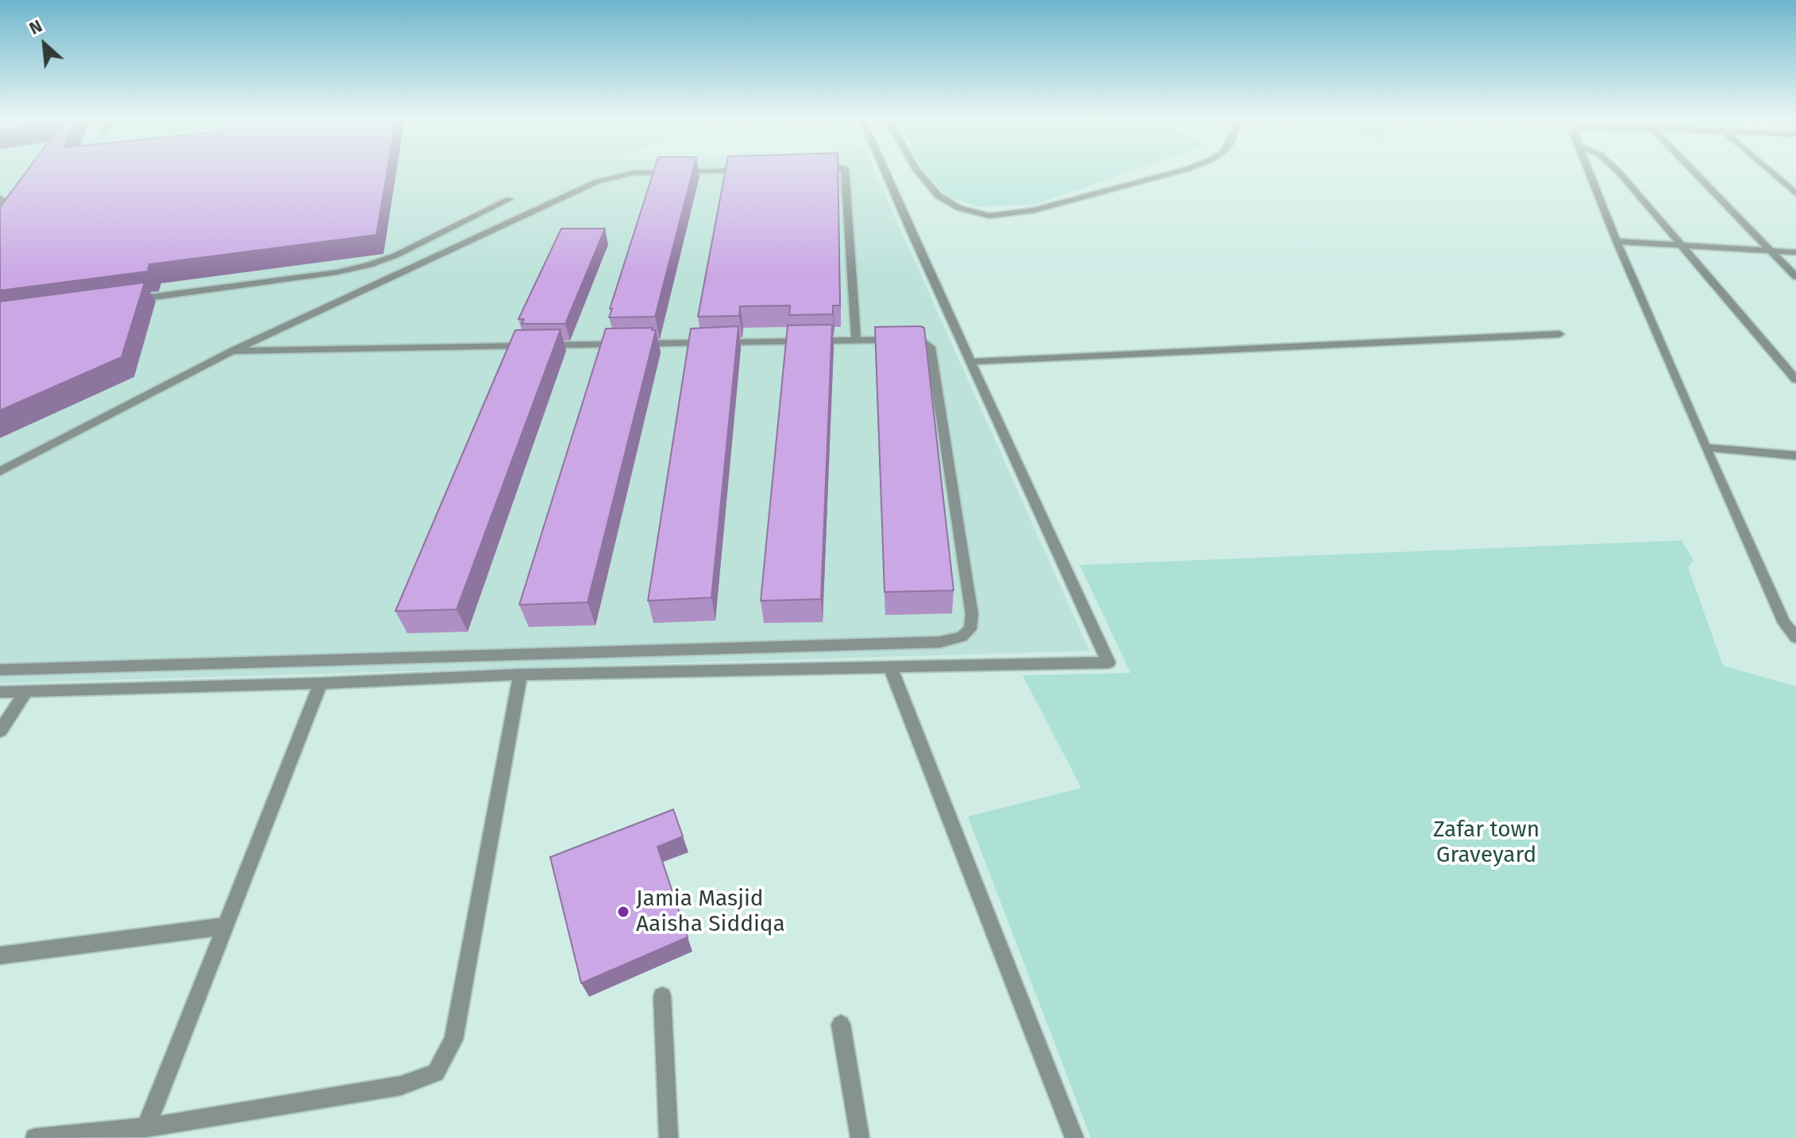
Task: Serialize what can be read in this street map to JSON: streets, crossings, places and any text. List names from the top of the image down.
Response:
{
  "parks": ["Zafar town Graveyard"],
  "places": ["Jamia Masjid Aaisha Siddiqa"],
  "north": "top left"
}
